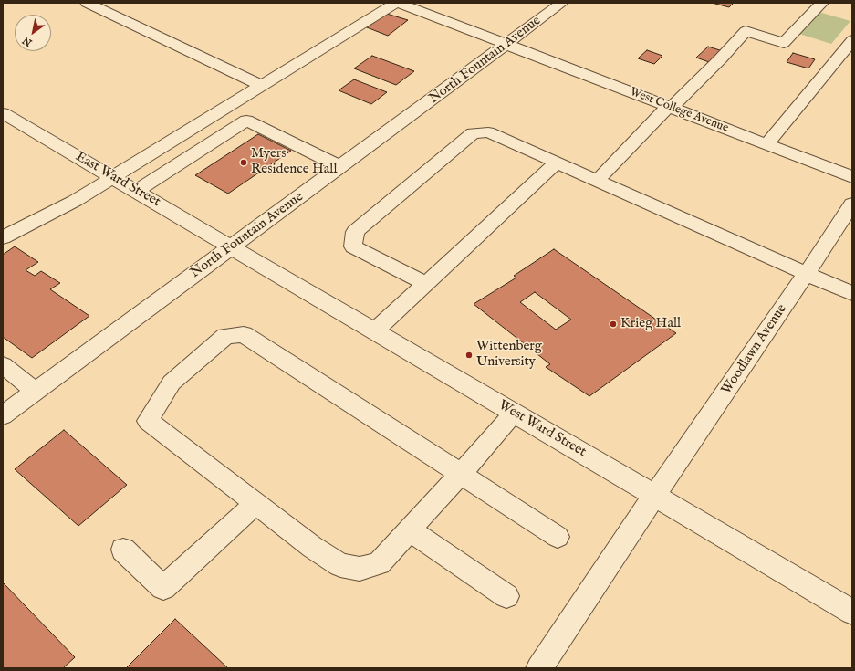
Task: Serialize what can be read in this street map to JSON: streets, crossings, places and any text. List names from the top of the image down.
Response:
{
  "streets": {
    "street": [
      "North Fountain Avenue",
      "West College Avenue",
      "East Ward Street",
      "Woodlawn Avenue",
      "West Ward Street"
    ]
  },
  "crossings": [
    ["North Fountain Avenue", "West College Avenue"],
    ["North Fountain Avenue", "East Ward Street"],
    ["North Fountain Avenue", "West Ward Street"],
    ["East Ward Street", "West Ward Street"],
    ["Woodlawn Avenue", "West Ward Street"]
  ],
  "places": ["Myers Residence Hall", "Krieg Hall", "Wittenberg University"],
  "north": "bottom left"
}
